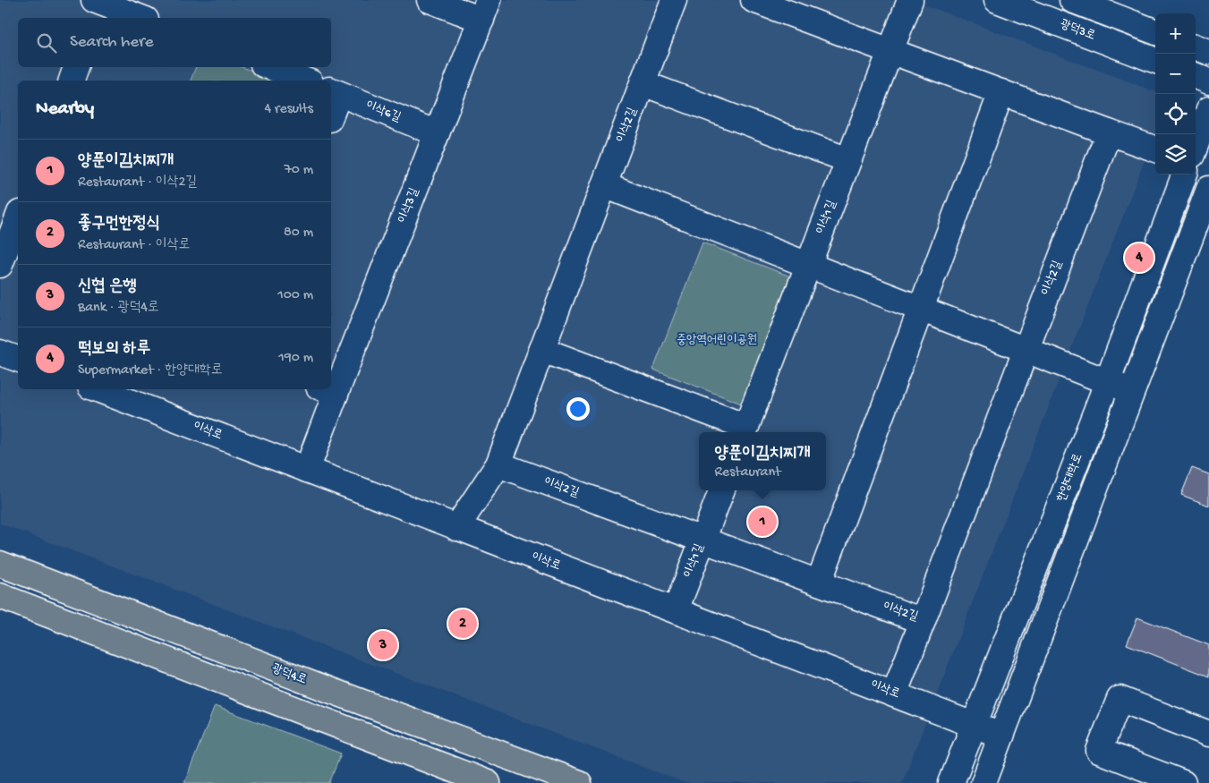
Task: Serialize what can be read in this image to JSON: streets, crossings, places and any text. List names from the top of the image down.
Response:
{
  "streets": {
    "main road": ["광덕4로"],
    "street": [
      "광덕3로",
      "이삭6길",
      "이삭2길",
      "이삭3길",
      "이삭1길",
      "이삭로",
      "한양대학로"
    ]
  },
  "crossings": [
    ["이삭6길", "이삭3길"],
    ["이삭2길", "이삭1길"],
    ["이삭3길", "이삭로"],
    ["이삭1길", "이삭로"],
    ["이삭로", "한양대학로"]
  ],
  "parks": ["중앙역어린이공원"],
  "page": {
    "map_buttons": ["+", "−"],
    "search": "Search here",
    "heading": ["Nearby", "4 results"],
    "list": [
      {
        "mark": "1",
        "name": "양푼이김치찌개",
        "note": "Restaurant · 이삭2길",
        "value": "70 m"
      },
      {
        "mark": "2",
        "name": "좋구먼한정식",
        "note": "Restaurant · 이삭로",
        "value": "80 m"
      },
      {
        "mark": "3",
        "name": "신협 은행",
        "note": "Bank · 광덕4로",
        "value": "100 m"
      },
      {
        "mark": "4",
        "name": "떡보의 하루",
        "note": "Supermarket · 한양대학로",
        "value": "190 m"
      }
    ],
    "pins": [
      "4",
      "1",
      "2",
      "3"
    ],
    "popup": ["양푼이김치찌개", "Restaurant"]
  }
}
